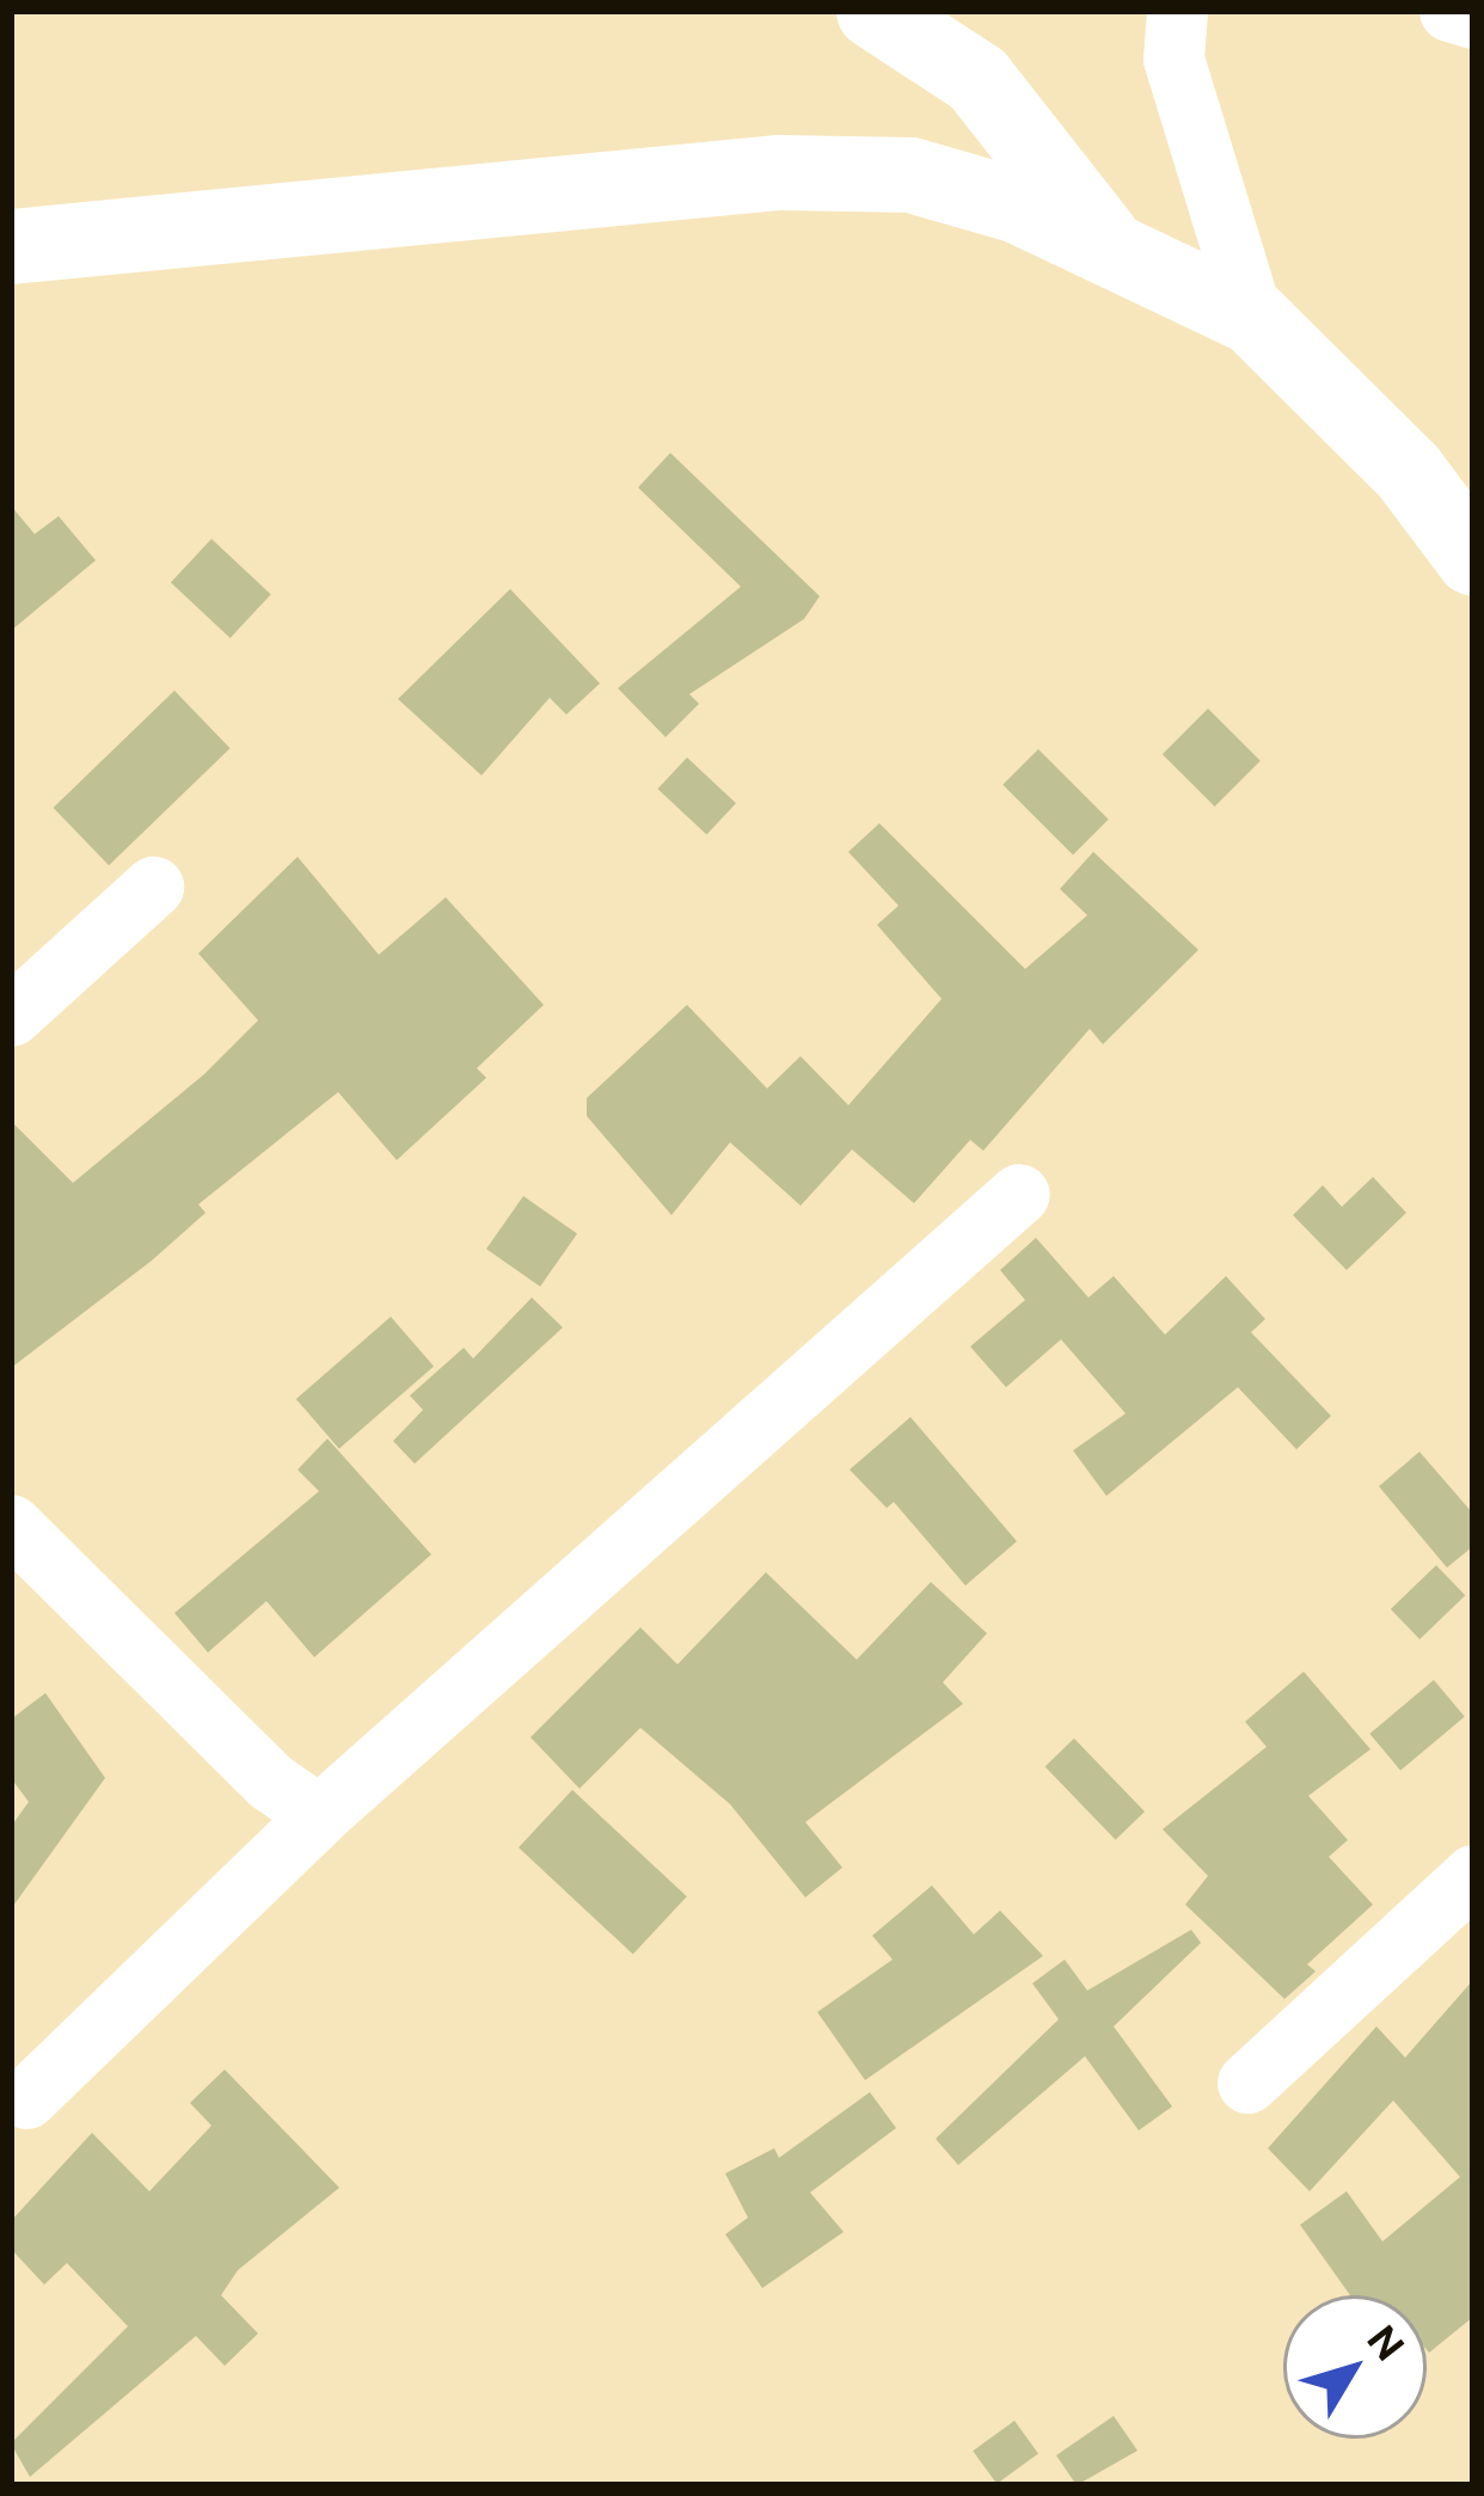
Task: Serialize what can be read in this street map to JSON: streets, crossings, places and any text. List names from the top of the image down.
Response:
{
  "north": "top right"
}
